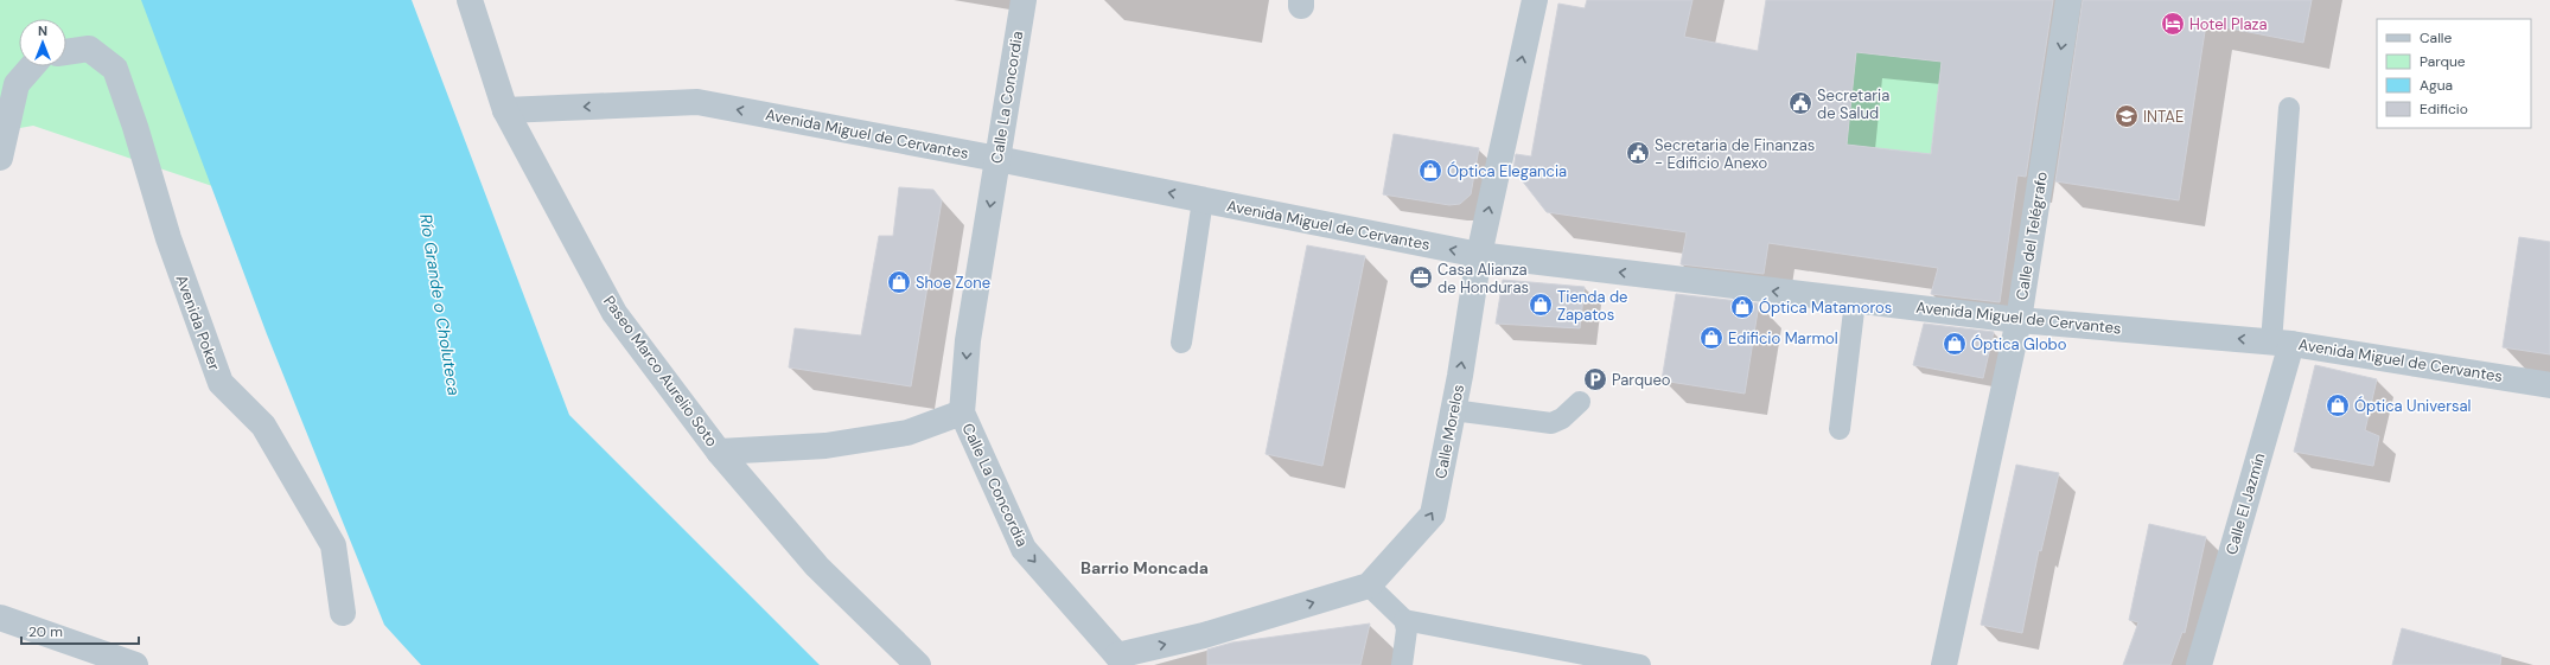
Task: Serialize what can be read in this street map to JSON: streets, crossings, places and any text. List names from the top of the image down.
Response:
{
  "streets": {
    "street": [
      "Calle La Concordia",
      "Avenida Miguel de Cervantes",
      "Calle del Telégrafo",
      "Avenida Poker",
      "Paseo Marco Aurelio Soto",
      "Calle Morelos",
      "Calle El Jazmín"
    ]
  },
  "crossings": [
    ["Calle La Concordia", "Avenida Miguel de Cervantes"],
    ["Avenida Miguel de Cervantes", "Calle del Telégrafo"],
    ["Avenida Miguel de Cervantes", "Paseo Marco Aurelio Soto"],
    ["Avenida Miguel de Cervantes", "Calle Morelos"],
    ["Avenida Miguel de Cervantes", "Calle El Jazmín"]
  ],
  "one_way": [
    "Calle La Concordia",
    "Avenida Miguel de Cervantes",
    "Calle del Telégrafo",
    "Calle Morelos"
  ],
  "districts": ["Barrio Moncada"],
  "water": ["Río Grande o Choluteca"],
  "places": {
    "hotel": ["Hotel Plaza"],
    "public building": ["Secretaria de Salud", "Secretaria de Finanzas - Edificio Anexo"],
    "school or university": ["INTAE"],
    "shop": [
      "Óptica Elegancia",
      "Shoe Zone",
      "Tienda de Zapatos",
      "Óptica Matamoros",
      "Edificio Marmol",
      "Óptica Globo",
      "Óptica Universal"
    ],
    "office": ["Casa Alianza de Honduras"],
    "parking": ["Parqueo"]
  },
  "legend": [
    "Calle",
    "Parque",
    "Agua",
    "Edificio"
  ],
  "scale_bar": "20 m",
  "north": "top"
}
